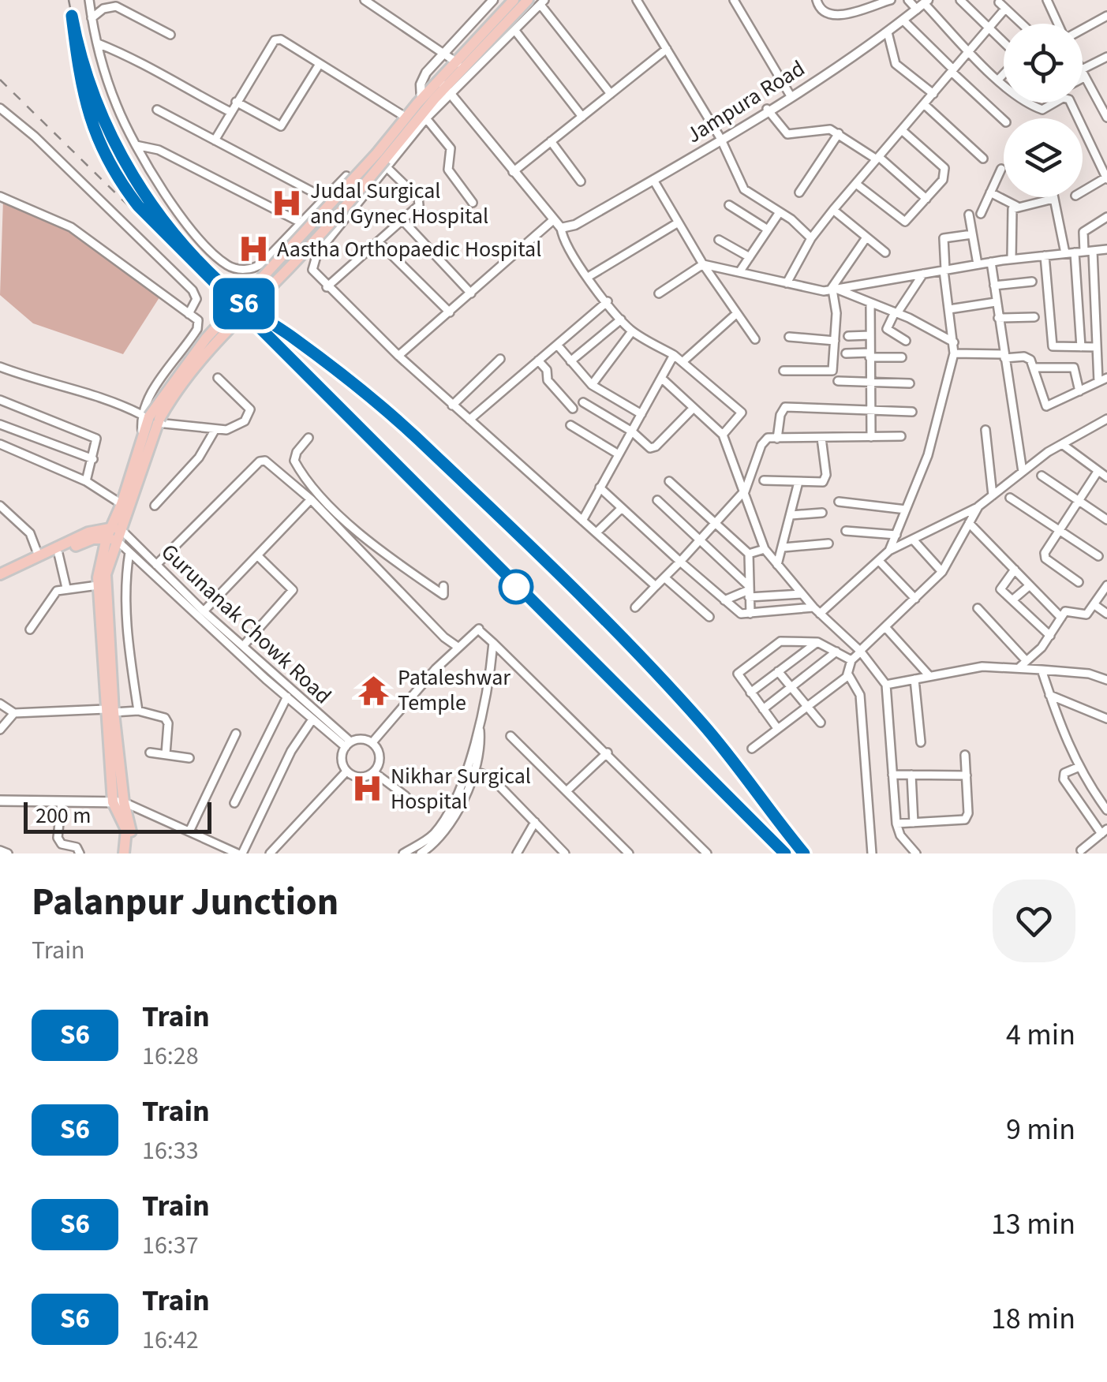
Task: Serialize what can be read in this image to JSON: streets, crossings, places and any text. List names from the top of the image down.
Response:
{
  "streets": {
    "street": ["Jampura Road", "Gurunanak Chowk Road"]
  },
  "places": {
    "hospital": ["Judal Surgical and Gynec Hospital", "Aastha Orthopaedic Hospital", "Nikhar Surgical Hospital"],
    "temple": ["Pataleshwar Temple"]
  },
  "scale_bar": "200 m",
  "page": {
    "on_map": "S6",
    "scale": "200 m",
    "heading": ["Palanpur Junction", "Train"],
    "list": [
      {
        "mark": "S6",
        "name": "Train",
        "note": "16:28",
        "value": "4 min"
      },
      {
        "mark": "S6",
        "name": "Train",
        "note": "16:33",
        "value": "9 min"
      },
      {
        "mark": "S6",
        "name": "Train",
        "note": "16:37",
        "value": "13 min"
      },
      {
        "mark": "S6",
        "name": "Train",
        "note": "16:42",
        "value": "18 min"
      }
    ]
  }
}
